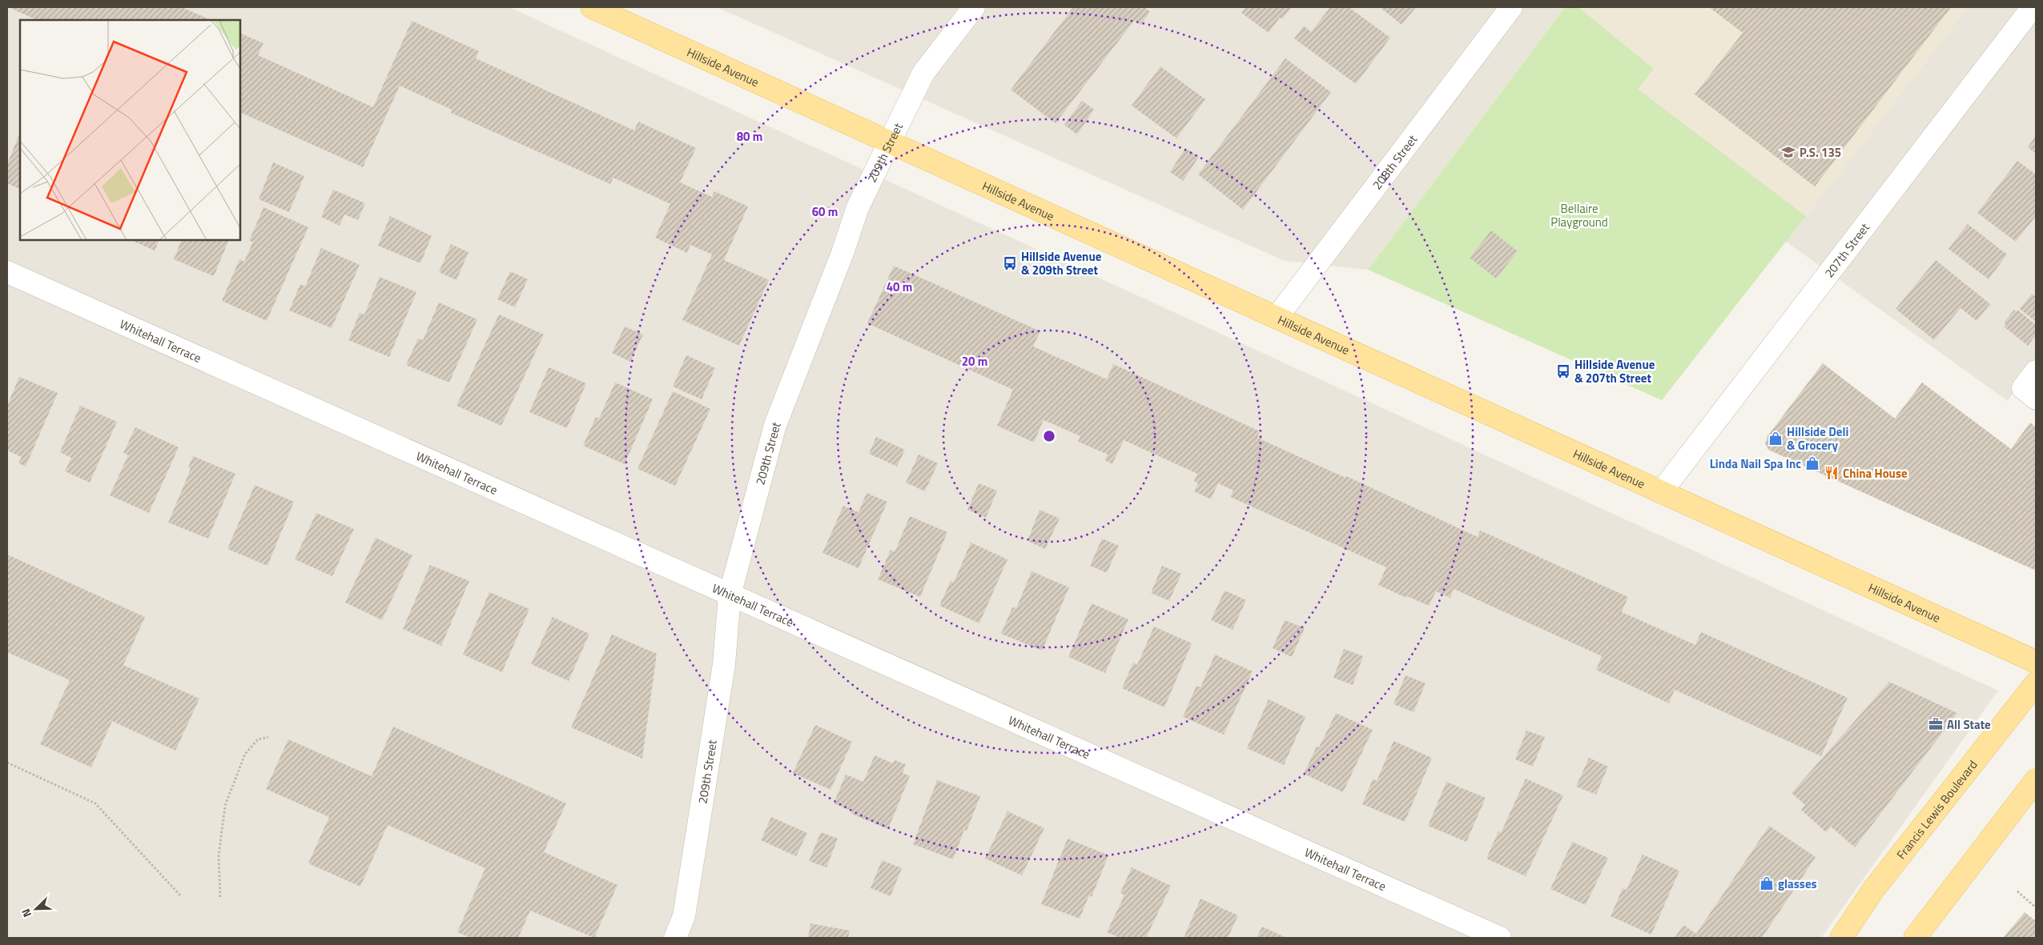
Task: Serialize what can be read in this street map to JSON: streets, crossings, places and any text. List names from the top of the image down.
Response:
{
  "streets": {
    "main road": ["Hillside Avenue", "Francis Lewis Boulevard"],
    "street": [
      "209th Street",
      "208th Street",
      "207th Street",
      "Whitehall Terrace"
    ]
  },
  "crossings": [
    ["Hillside Avenue", "209th Street"],
    ["Hillside Avenue", "208th Street"],
    ["Hillside Avenue", "207th Street"],
    ["209th Street", "Whitehall Terrace"]
  ],
  "parks": ["Bellaire Playground"],
  "places": {
    "school or university": ["P.S. 135"],
    "bus stop": ["Hillside Avenue & 209th Street", "Hillside Avenue & 207th Street"],
    "shop": ["Hillside Deli & Grocery", "Linda Nail Spa Inc", "glasses"],
    "restaurant": ["China House"],
    "office": ["All State"]
  },
  "north": "bottom left",
  "rings": [
    "80 m",
    "60 m",
    "40 m",
    "20 m"
  ]
}
